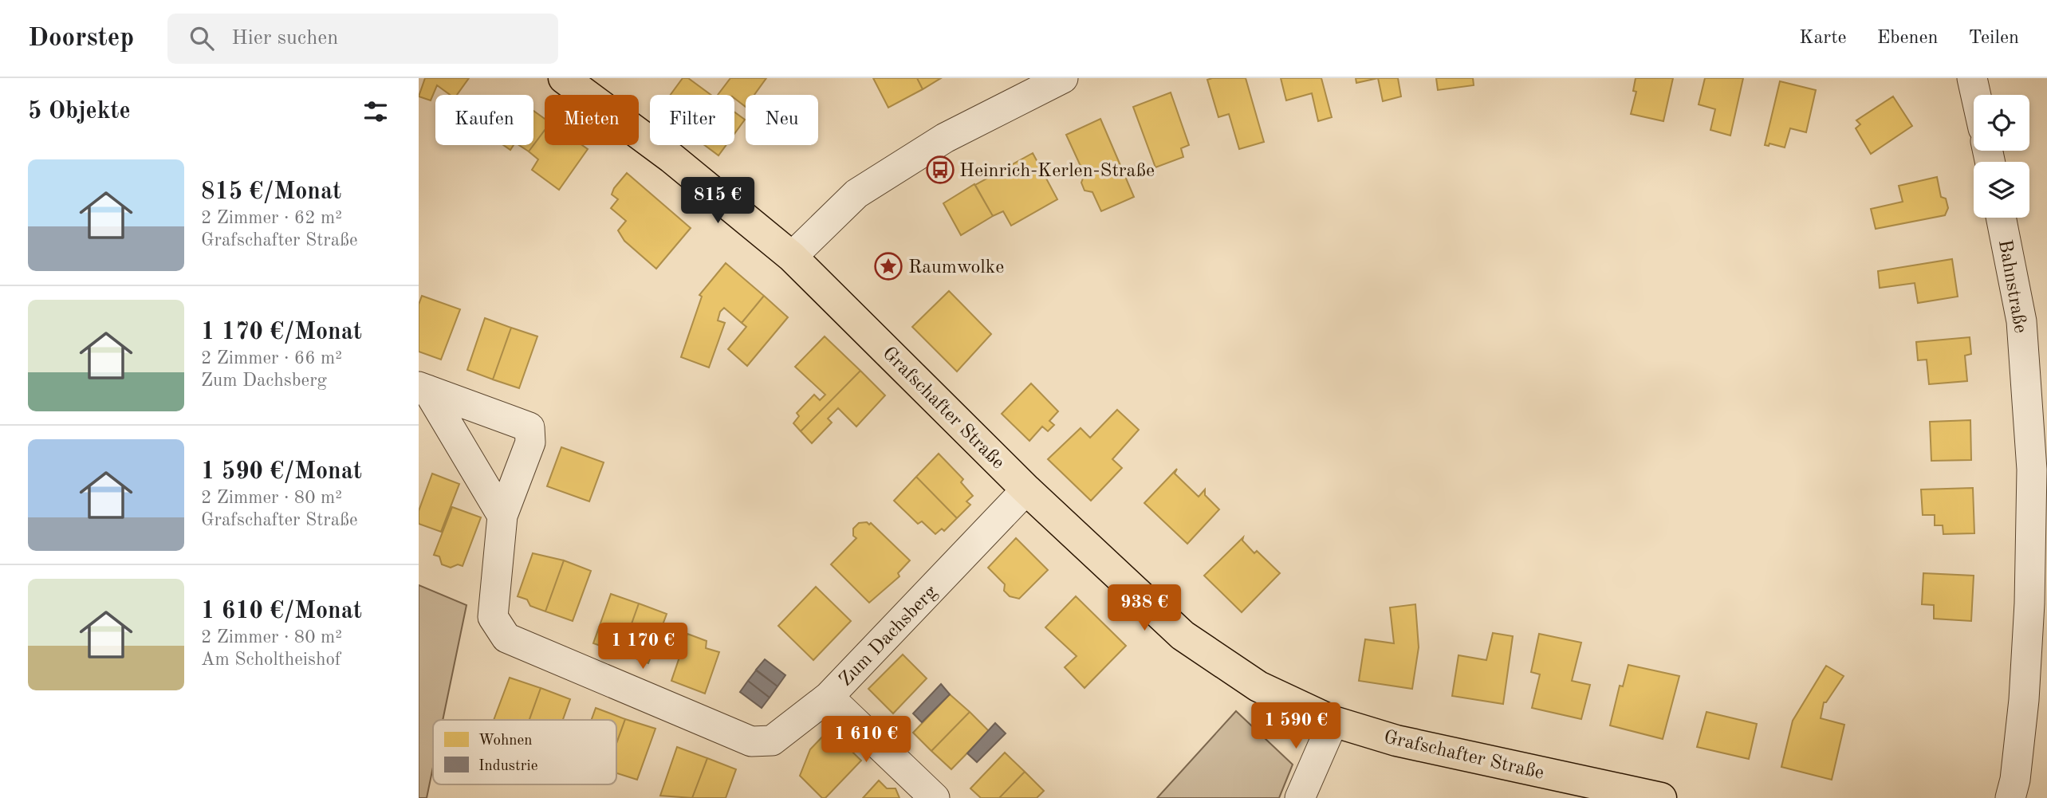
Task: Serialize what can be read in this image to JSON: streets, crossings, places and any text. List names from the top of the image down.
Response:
{
  "streets": {
    "main road": ["Grafschafter Straße"],
    "street": ["Bahnstraße", "Zum Dachsberg"]
  },
  "crossings": [
    ["Grafschafter Straße", "Zum Dachsberg"]
  ],
  "places": {
    "bus stop": ["Heinrich-Kerlen-Straße"],
    "place": ["Raumwolke"]
  },
  "legend": ["Wohnen", "Industrie"],
  "page": {
    "header": "Doorstep",
    "search": "Hier suchen",
    "nav": ["Karte", "Ebenen", "Teilen"],
    "heading": "5 Objekte",
    "chip": [
      "Kaufen",
      "Mieten",
      "Filter",
      "Neu"
    ],
    "list": [
      {
        "name": "815 €/Monat",
        "note": "2 Zimmer · 62 m² · Grafschafter Straße"
      },
      {
        "name": "1 170 €/Monat",
        "note": "2 Zimmer · 66 m² · Zum Dachsberg"
      },
      {
        "name": "1 590 €/Monat",
        "note": "2 Zimmer · 80 m² · Grafschafter Straße"
      },
      {
        "name": "1 610 €/Monat",
        "note": "2 Zimmer · 80 m² · Am Scholtheishof"
      }
    ],
    "price": [
      "815 €",
      "938 €",
      "1 170 €",
      "1 590 €",
      "1 610 €"
    ]
  }
}
